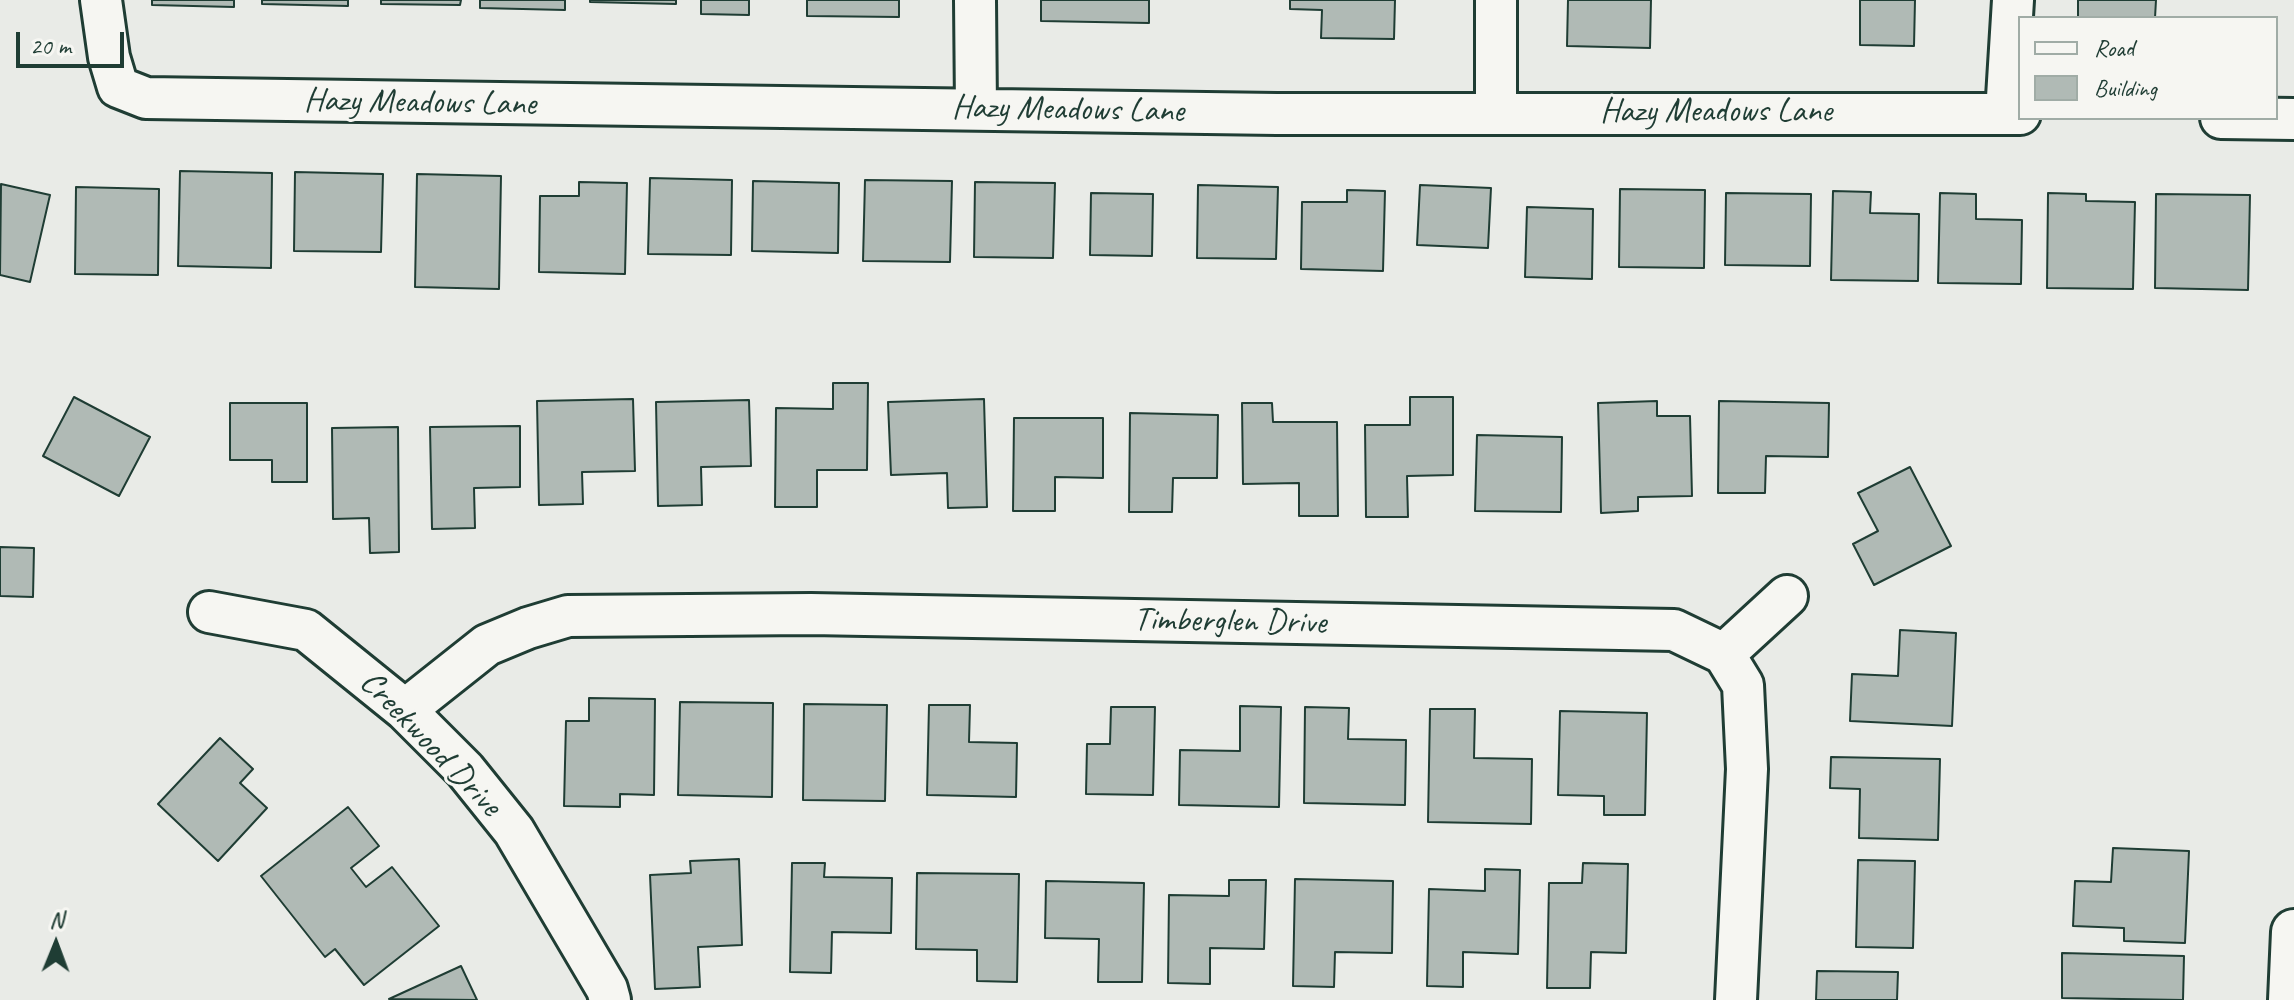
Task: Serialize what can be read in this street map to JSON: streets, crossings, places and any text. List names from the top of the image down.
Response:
{
  "streets": {
    "street": ["Hazy Meadows Lane", "Timberglen Drive", "Creekwood Drive"]
  },
  "crossings": [
    ["Timberglen Drive", "Creekwood Drive"]
  ],
  "legend": ["Road", "Building"],
  "scale_bar": "20 m",
  "north": "top"
}
